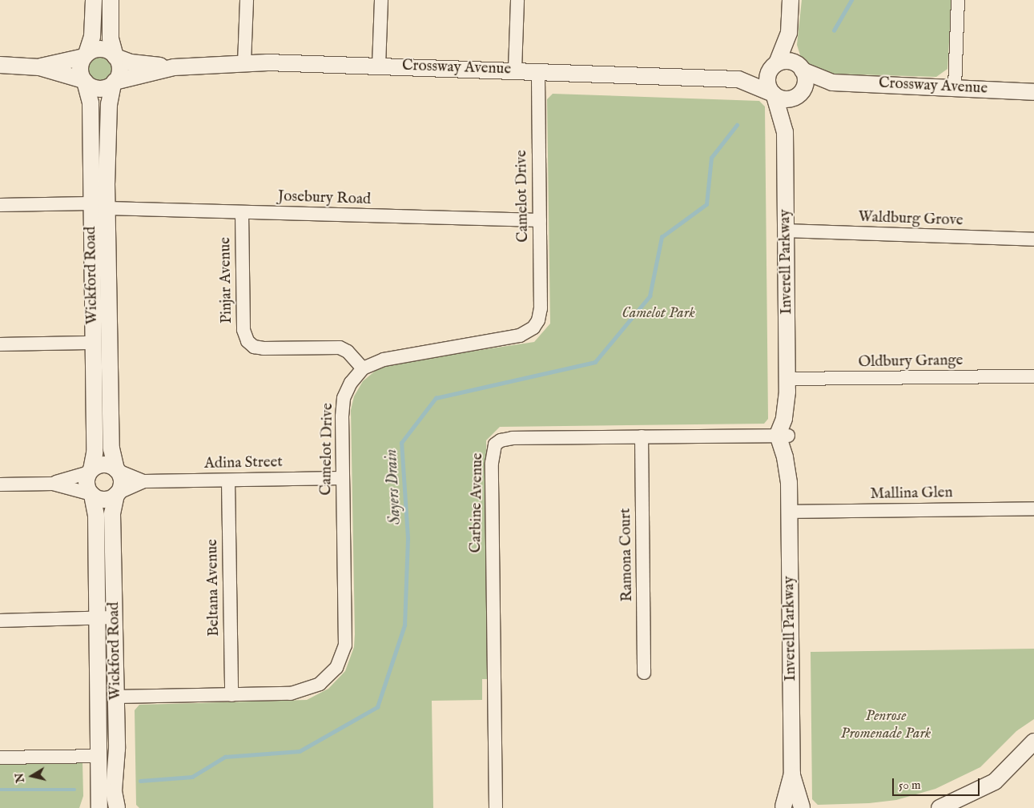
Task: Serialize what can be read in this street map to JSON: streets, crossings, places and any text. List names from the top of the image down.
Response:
{
  "streets": {
    "street": [
      "Crossway Avenue",
      "Camelot Drive",
      "Josebury Road",
      "Waldburg Grove",
      "Inverell Parkway",
      "Wickford Road",
      "Pinjar Avenue",
      "Oldbury Grange",
      "Adina Street",
      "Mallina Glen",
      "Carbine Avenue",
      "Ramona Court",
      "Beltana Avenue"
    ]
  },
  "crossings": [
    ["Crossway Avenue", "Camelot Drive"],
    ["Crossway Avenue", "Inverell Parkway"],
    ["Crossway Avenue", "Wickford Road"],
    ["Camelot Drive", "Josebury Road"],
    ["Camelot Drive", "Wickford Road"],
    ["Camelot Drive", "Pinjar Avenue"],
    ["Camelot Drive", "Adina Street"],
    ["Camelot Drive", "Beltana Avenue"],
    ["Josebury Road", "Wickford Road"],
    ["Josebury Road", "Pinjar Avenue"],
    ["Waldburg Grove", "Inverell Parkway"],
    ["Inverell Parkway", "Oldbury Grange"],
    ["Inverell Parkway", "Mallina Glen"],
    ["Inverell Parkway", "Carbine Avenue"],
    ["Wickford Road", "Adina Street"],
    ["Adina Street", "Beltana Avenue"],
    ["Carbine Avenue", "Ramona Court"]
  ],
  "water": ["Sayers Drain"],
  "parks": ["Camelot Park", "Penrose Promenade Park"],
  "scale_bar": "50 m",
  "north": "left"
}
